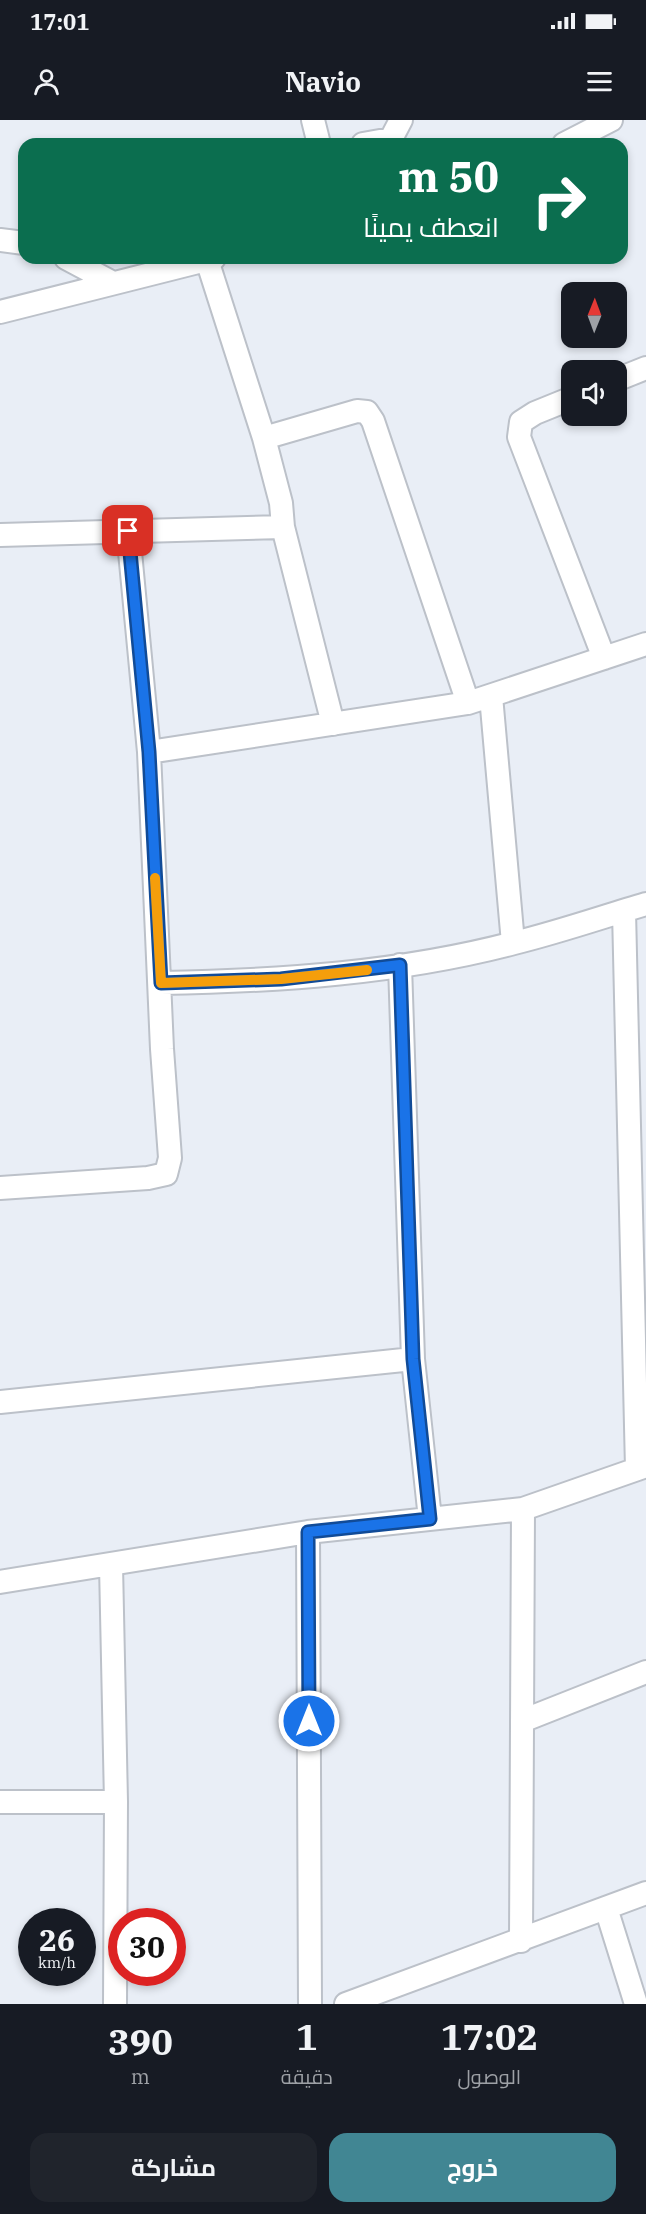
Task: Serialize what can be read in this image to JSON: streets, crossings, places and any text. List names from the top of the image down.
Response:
{
  "north": "top",
  "page": {
    "status": "17:01",
    "header": "Navio",
    "turn": ["50 m", "انعطف يمينًا"],
    "speed": "26 km/h",
    "limit": "30",
    "eta": [
      "17:02",
      "الوصول",
      "1",
      "دقيقة",
      "390",
      "m"
    ],
    "buttons": ["خروج", "مشاركة"]
  }
}
